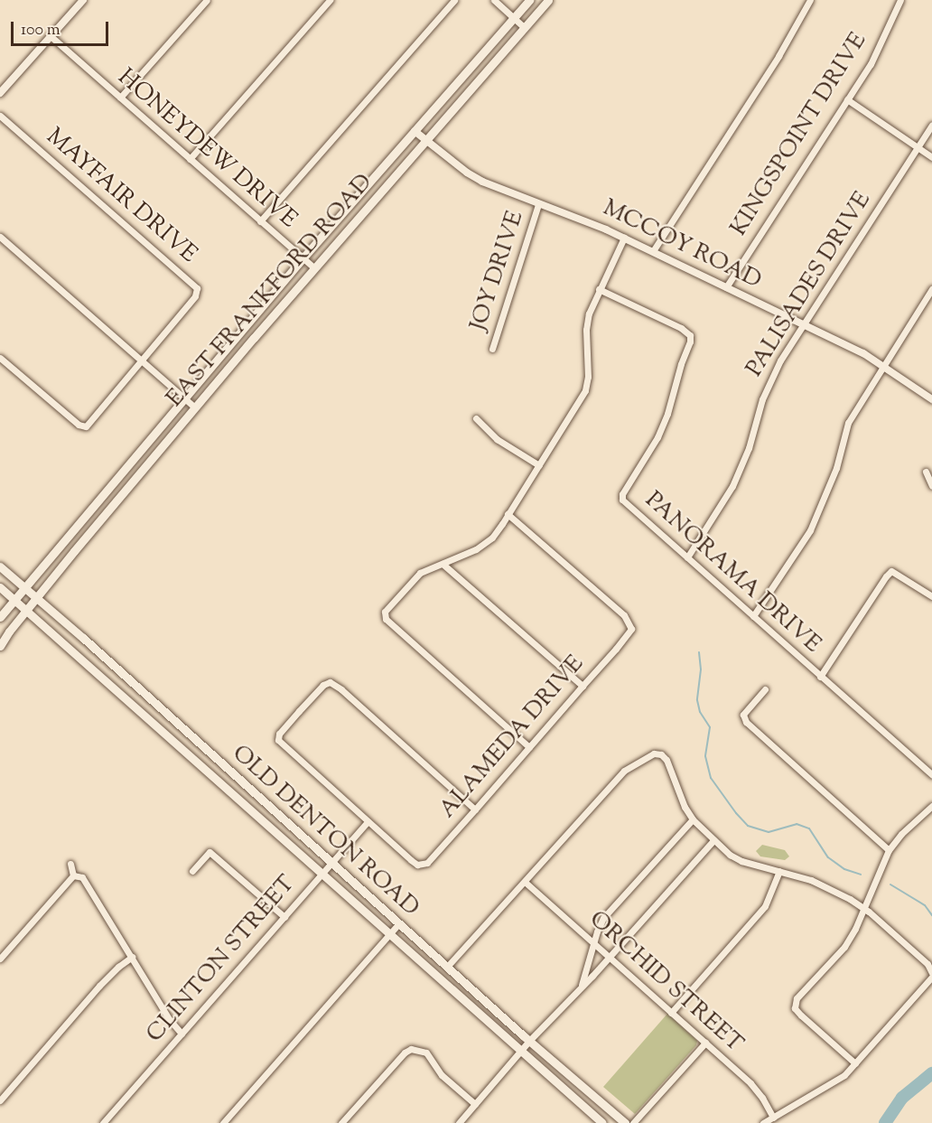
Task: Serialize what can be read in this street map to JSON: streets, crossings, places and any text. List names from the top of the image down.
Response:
{
  "streets": {
    "main road": ["EAST FRANKFORD ROAD", "OLD DENTON ROAD"],
    "street": [
      "KINGSPOINT DRIVE",
      "HONEYDEW DRIVE",
      "MAYFAIR DRIVE",
      "MCCOY ROAD",
      "JOY DRIVE",
      "PALISADES DRIVE",
      "PANORAMA DRIVE",
      "ALAMEDA DRIVE",
      "CLINTON STREET",
      "ORCHID STREET"
    ]
  },
  "crossings": [
    ["KINGSPOINT DRIVE", "MCCOY ROAD"],
    ["HONEYDEW DRIVE", "EAST FRANKFORD ROAD"],
    ["MCCOY ROAD", "JOY DRIVE"],
    ["MCCOY ROAD", "PALISADES DRIVE"],
    ["MCCOY ROAD", "EAST FRANKFORD ROAD"],
    ["PALISADES DRIVE", "PANORAMA DRIVE"],
    ["EAST FRANKFORD ROAD", "OLD DENTON ROAD"],
    ["ALAMEDA DRIVE", "CLINTON STREET"],
    ["OLD DENTON ROAD", "CLINTON STREET"]
  ],
  "scale_bar": "100 m"
}
